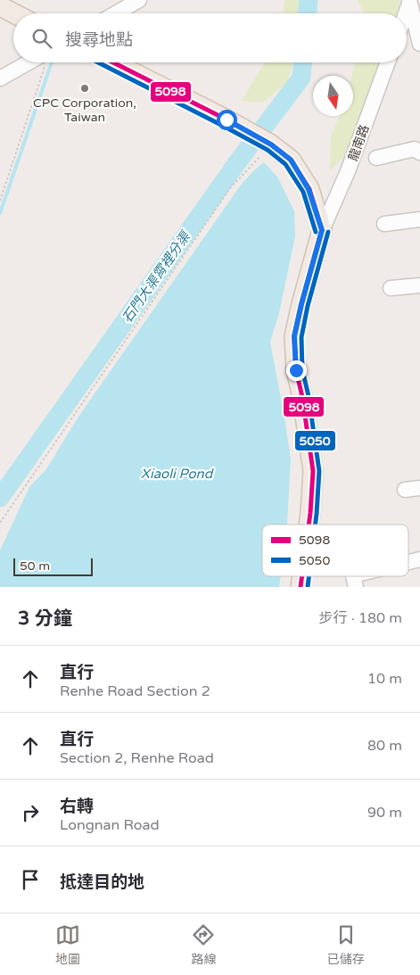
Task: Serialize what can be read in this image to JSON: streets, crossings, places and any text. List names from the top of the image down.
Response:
{
  "streets": {
    "street": ["龍南路"]
  },
  "water": ["石門大渠霄裡分渠", "Xiaoli Pond"],
  "places": ["CPC Corporation, Taiwan"],
  "lines": ["transit line 5098", "transit line 5050"],
  "legend": ["5098", "5050"],
  "scale_bar": "50 m",
  "north": "bottom",
  "page": {
    "search": "搜尋地點",
    "scale": "50 m",
    "heading": ["3 分鐘", "步行 · 180 m"],
    "list": [
      ["直行", "Renhe Road Section 2", "10 m"],
      ["直行", "Section 2, Renhe Road", "80 m"],
      ["右轉", "Longnan Road", "90 m"],
      "抵達目的地"
    ],
    "nav": ["地圖", "路線", "已儲存"]
  }
}
